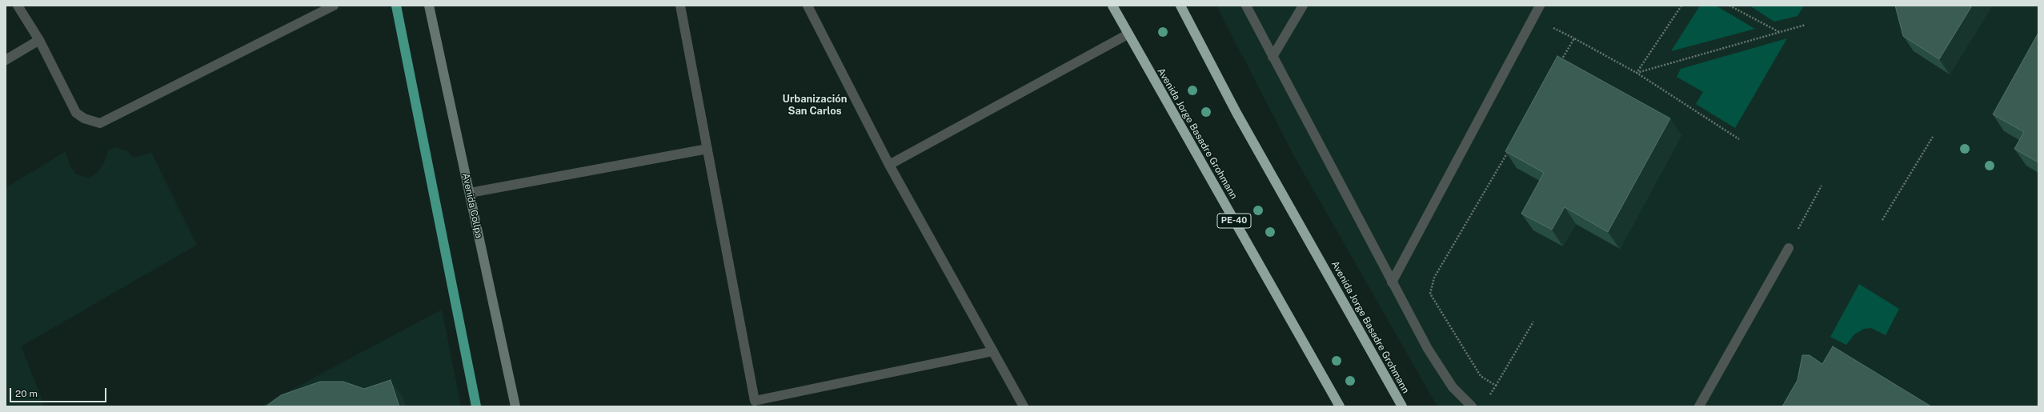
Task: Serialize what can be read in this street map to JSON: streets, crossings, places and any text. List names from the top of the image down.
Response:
{
  "streets": {
    "highway": ["Avenida Jorge Basadre Grohmann", "PE-40"],
    "main road": ["Avenida Collpa"]
  },
  "districts": ["Urbanización San Carlos"],
  "scale_bar": "20 m"
}
